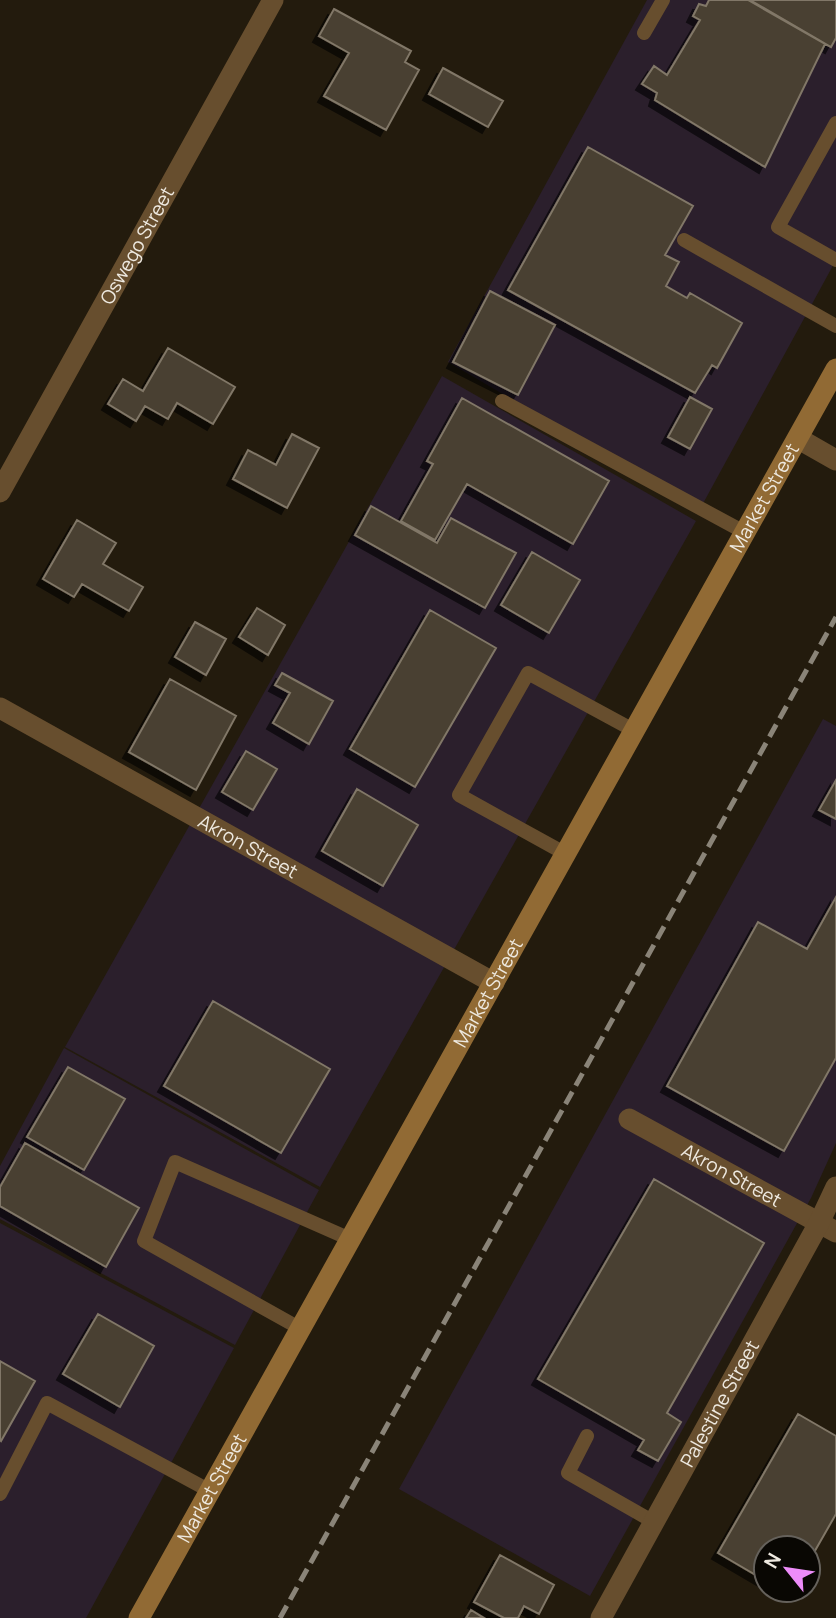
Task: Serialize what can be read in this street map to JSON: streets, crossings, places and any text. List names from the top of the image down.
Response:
{
  "streets": {
    "main road": ["Market Street"],
    "street": ["Oswego Street", "Akron Street", "Palestine Street"]
  },
  "crossings": [
    ["Market Street", "Akron Street"],
    ["Akron Street", "Palestine Street"]
  ],
  "north": "top left"
}
